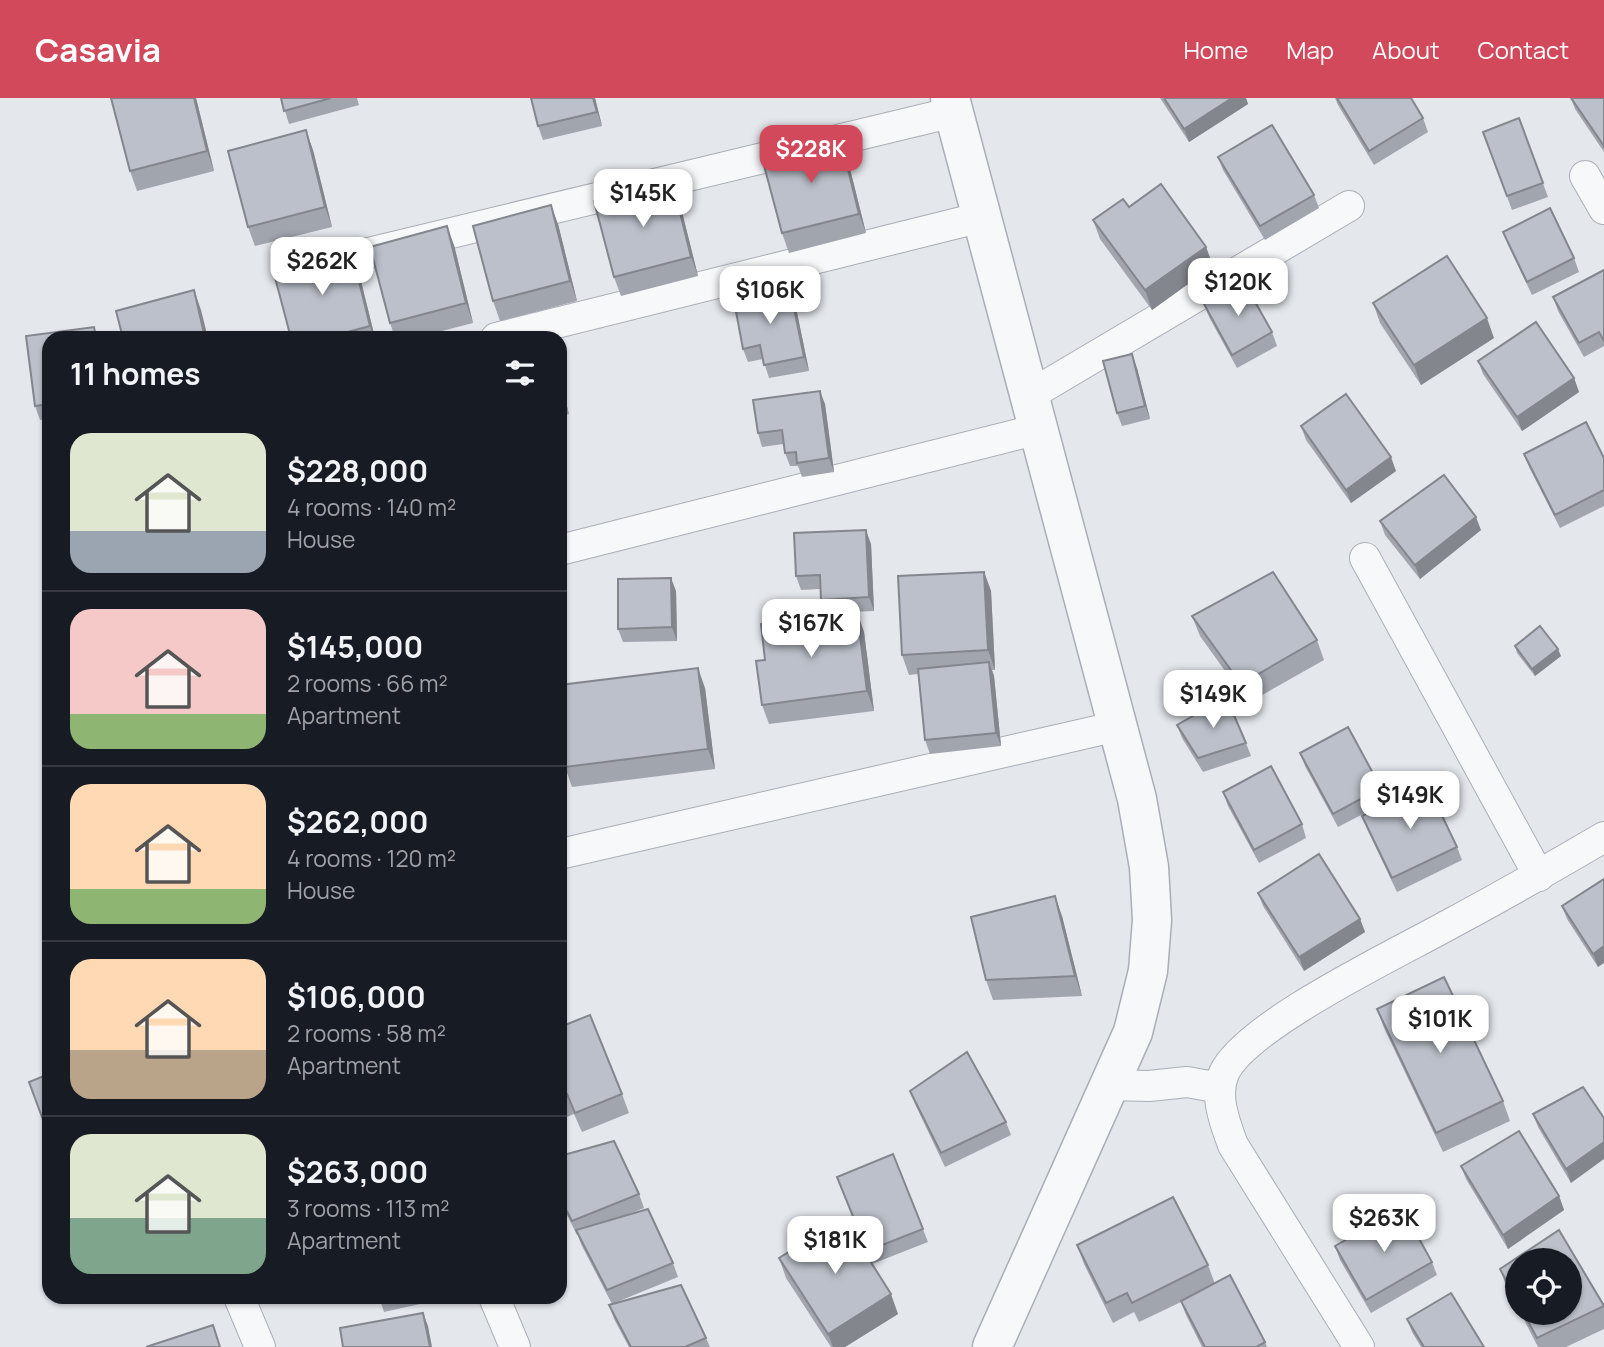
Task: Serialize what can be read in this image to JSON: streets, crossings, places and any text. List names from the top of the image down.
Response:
{
  "page": {
    "header": "Casavia",
    "nav": [
      "Home",
      "Map",
      "About",
      "Contact"
    ],
    "price": [
      "$228K",
      "$145K",
      "$262K",
      "$120K",
      "$106K",
      "$167K",
      "$149K",
      "$149K",
      "$101K",
      "$263K",
      "$181K"
    ],
    "heading": "11 homes",
    "list": [
      {
        "name": "$228,000",
        "note": "4 rooms · 140 m² · House"
      },
      {
        "name": "$145,000",
        "note": "2 rooms · 66 m² · Apartment"
      },
      {
        "name": "$262,000",
        "note": "4 rooms · 120 m² · House"
      },
      {
        "name": "$106,000",
        "note": "2 rooms · 58 m² · Apartment"
      },
      {
        "name": "$263,000",
        "note": "3 rooms · 113 m² · Apartment"
      }
    ]
  }
}
